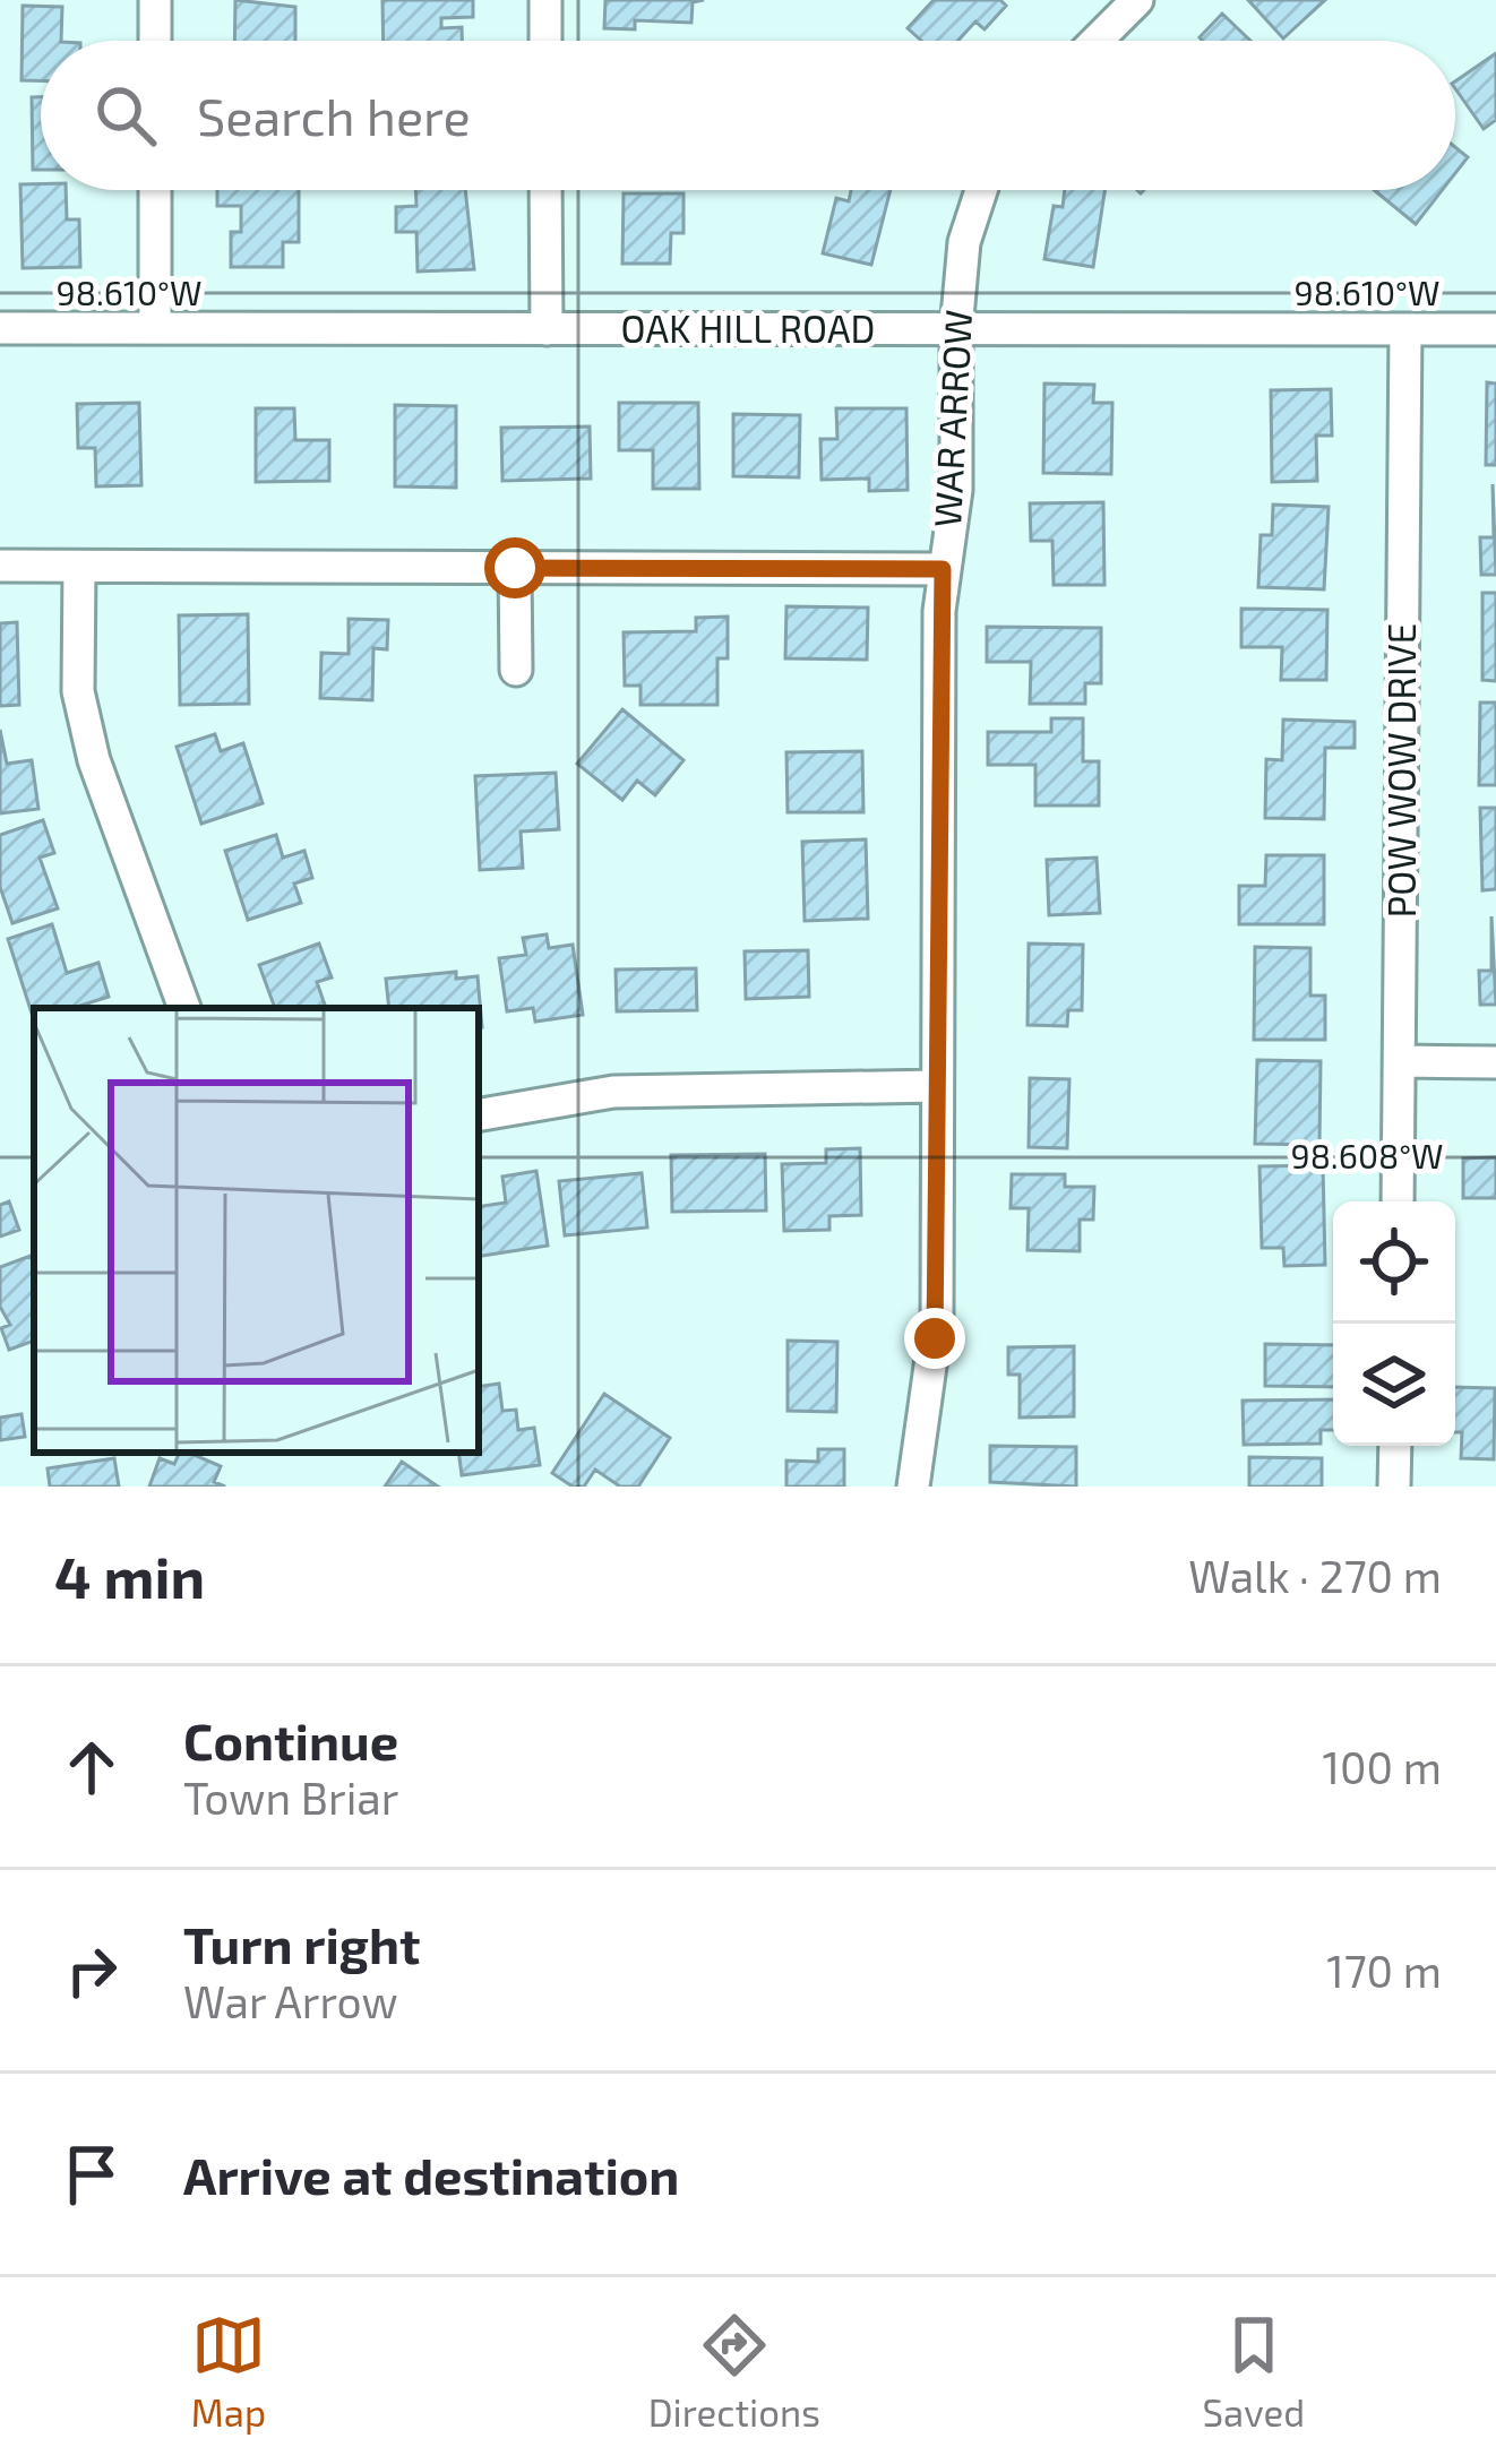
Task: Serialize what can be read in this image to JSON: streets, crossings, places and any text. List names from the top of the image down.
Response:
{
  "streets": {
    "street": ["OAK HILL ROAD", "WAR ARROW", "POW WOW DRIVE"]
  },
  "crossings": [
    ["OAK HILL ROAD", "WAR ARROW"],
    ["OAK HILL ROAD", "POW WOW DRIVE"]
  ],
  "page": {
    "search": "Search here",
    "heading": ["4 min", "Walk · 270 m"],
    "list": [
      ["Continue", "Town Briar", "100 m"],
      ["Turn right", "War Arrow", "170 m"],
      "Arrive at destination"
    ],
    "nav": ["Map", "Directions", "Saved"]
  },
  "coordinates": ["98.610°W", "98.608°W"]
}
